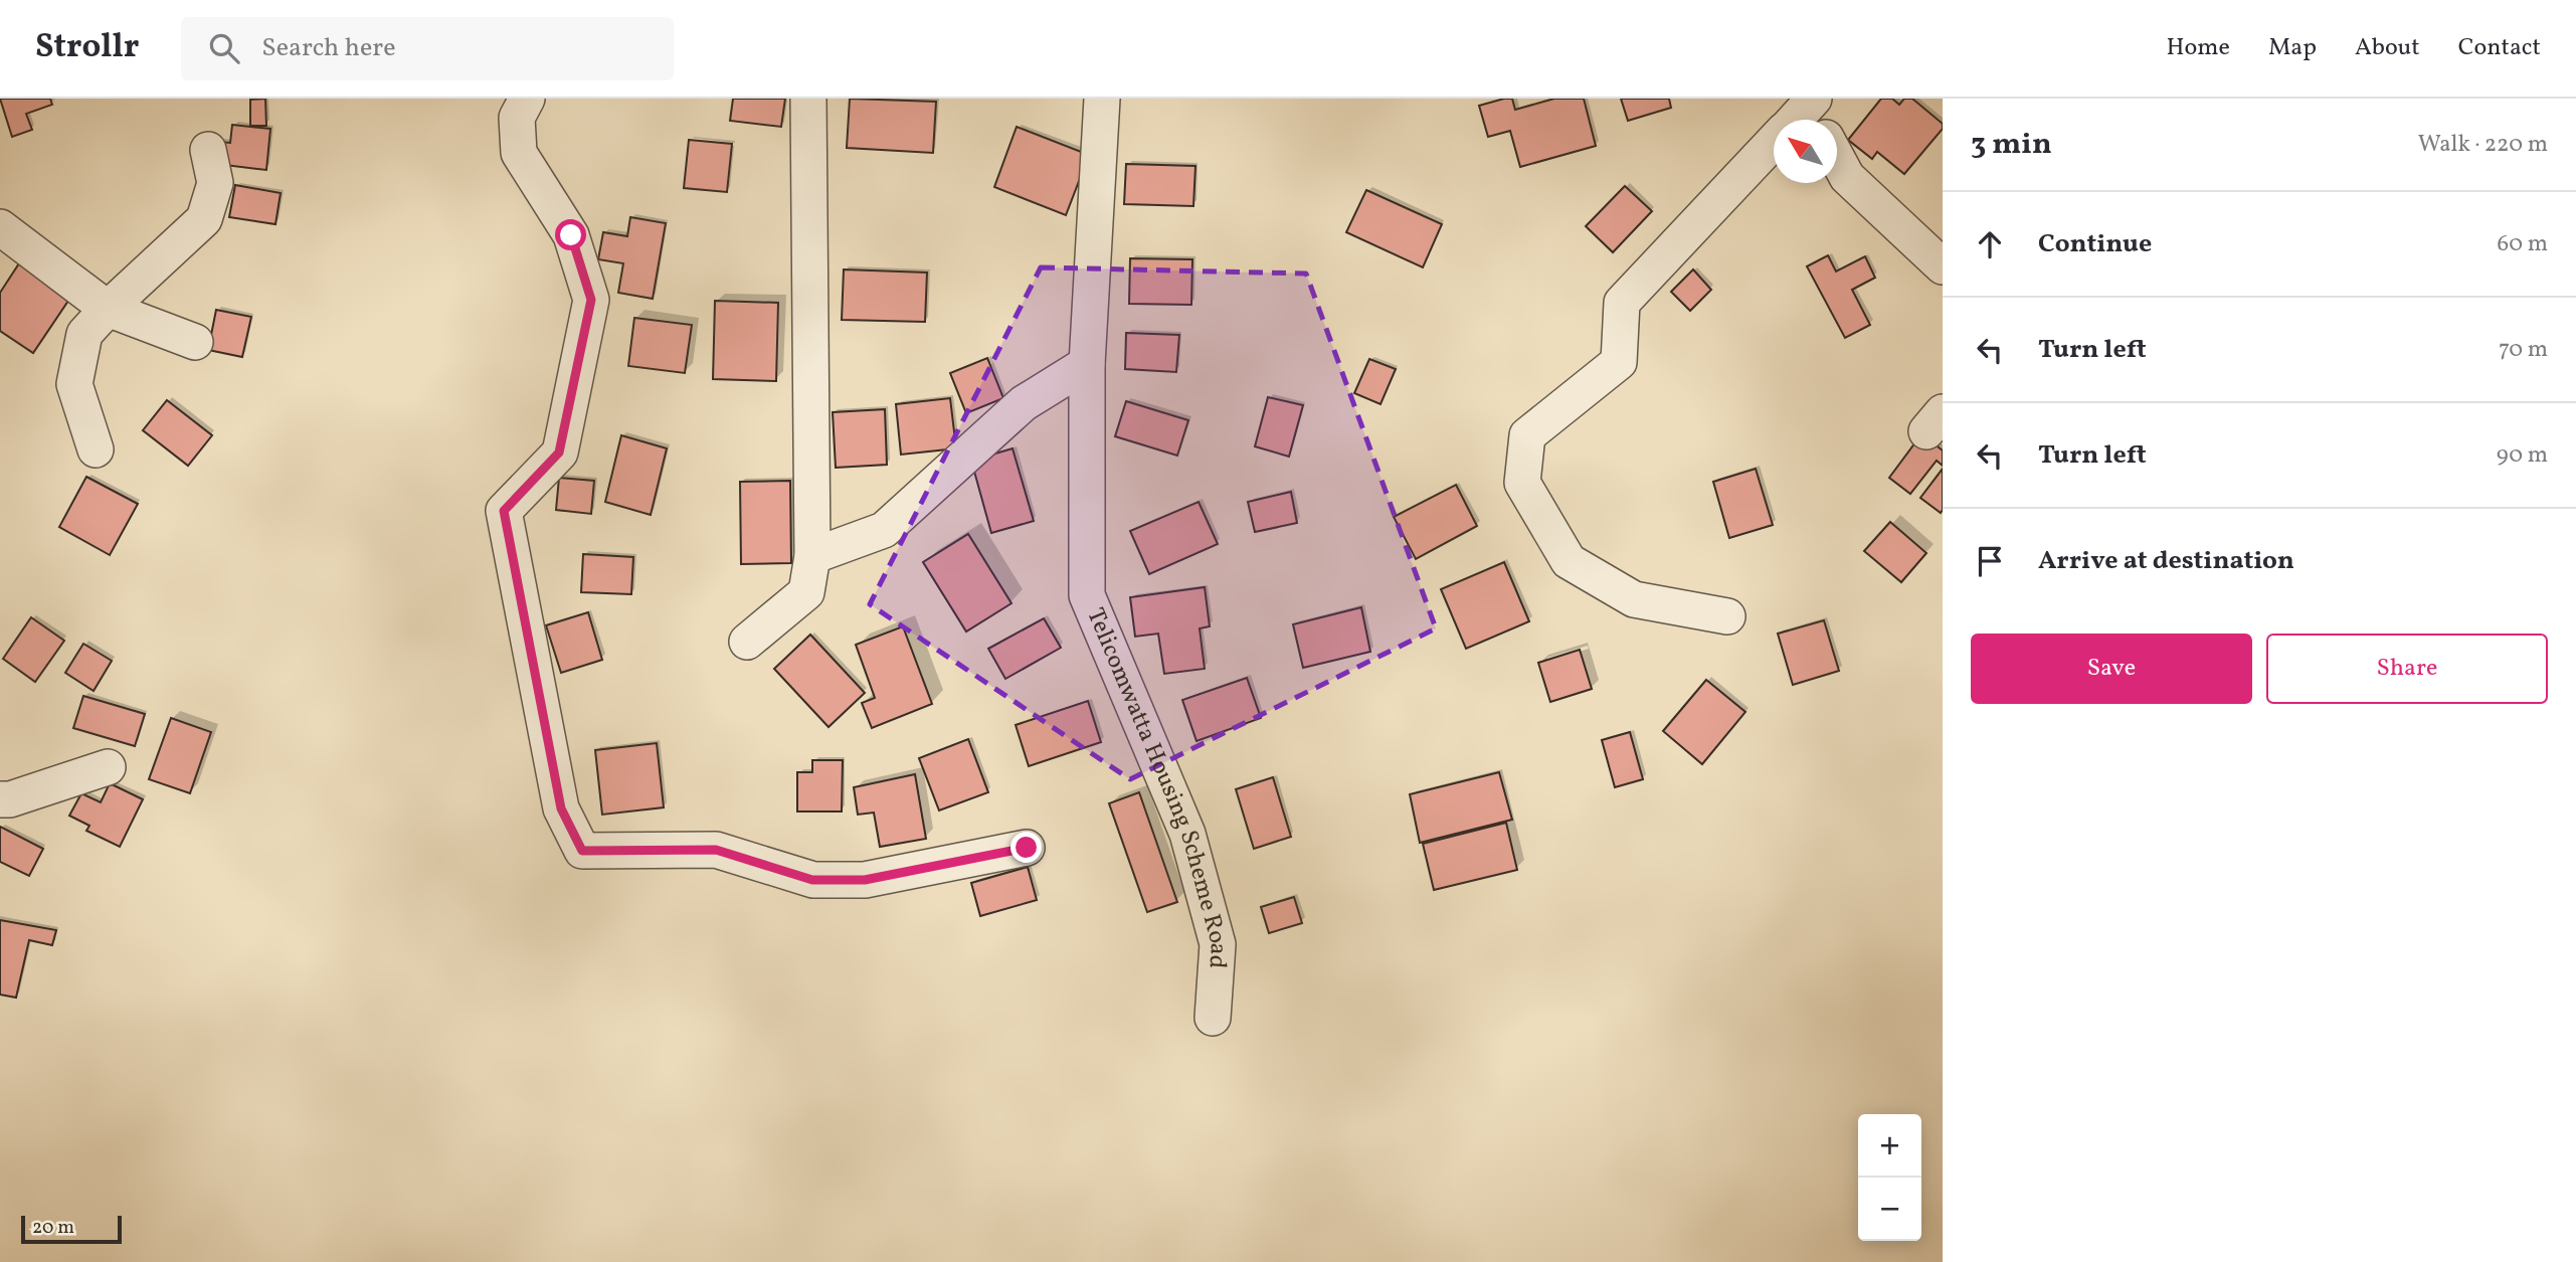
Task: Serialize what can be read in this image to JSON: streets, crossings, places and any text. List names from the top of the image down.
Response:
{
  "streets": {
    "street": ["Telicomwatta Housing Scheme Road"]
  },
  "scale_bar": "20 m",
  "north": "top left",
  "page": {
    "header": "Strollr",
    "search": "Search here",
    "nav": [
      "Home",
      "Map",
      "About",
      "Contact"
    ],
    "heading": ["3 min", "Walk · 220 m"],
    "list": [
      ["Continue", "60 m"],
      ["Turn left", "70 m"],
      ["Turn left", "90 m"],
      "Arrive at destination"
    ],
    "buttons": ["Save", "Share"],
    "map_buttons": ["+", "−"],
    "scale": "20 m"
  }
}
